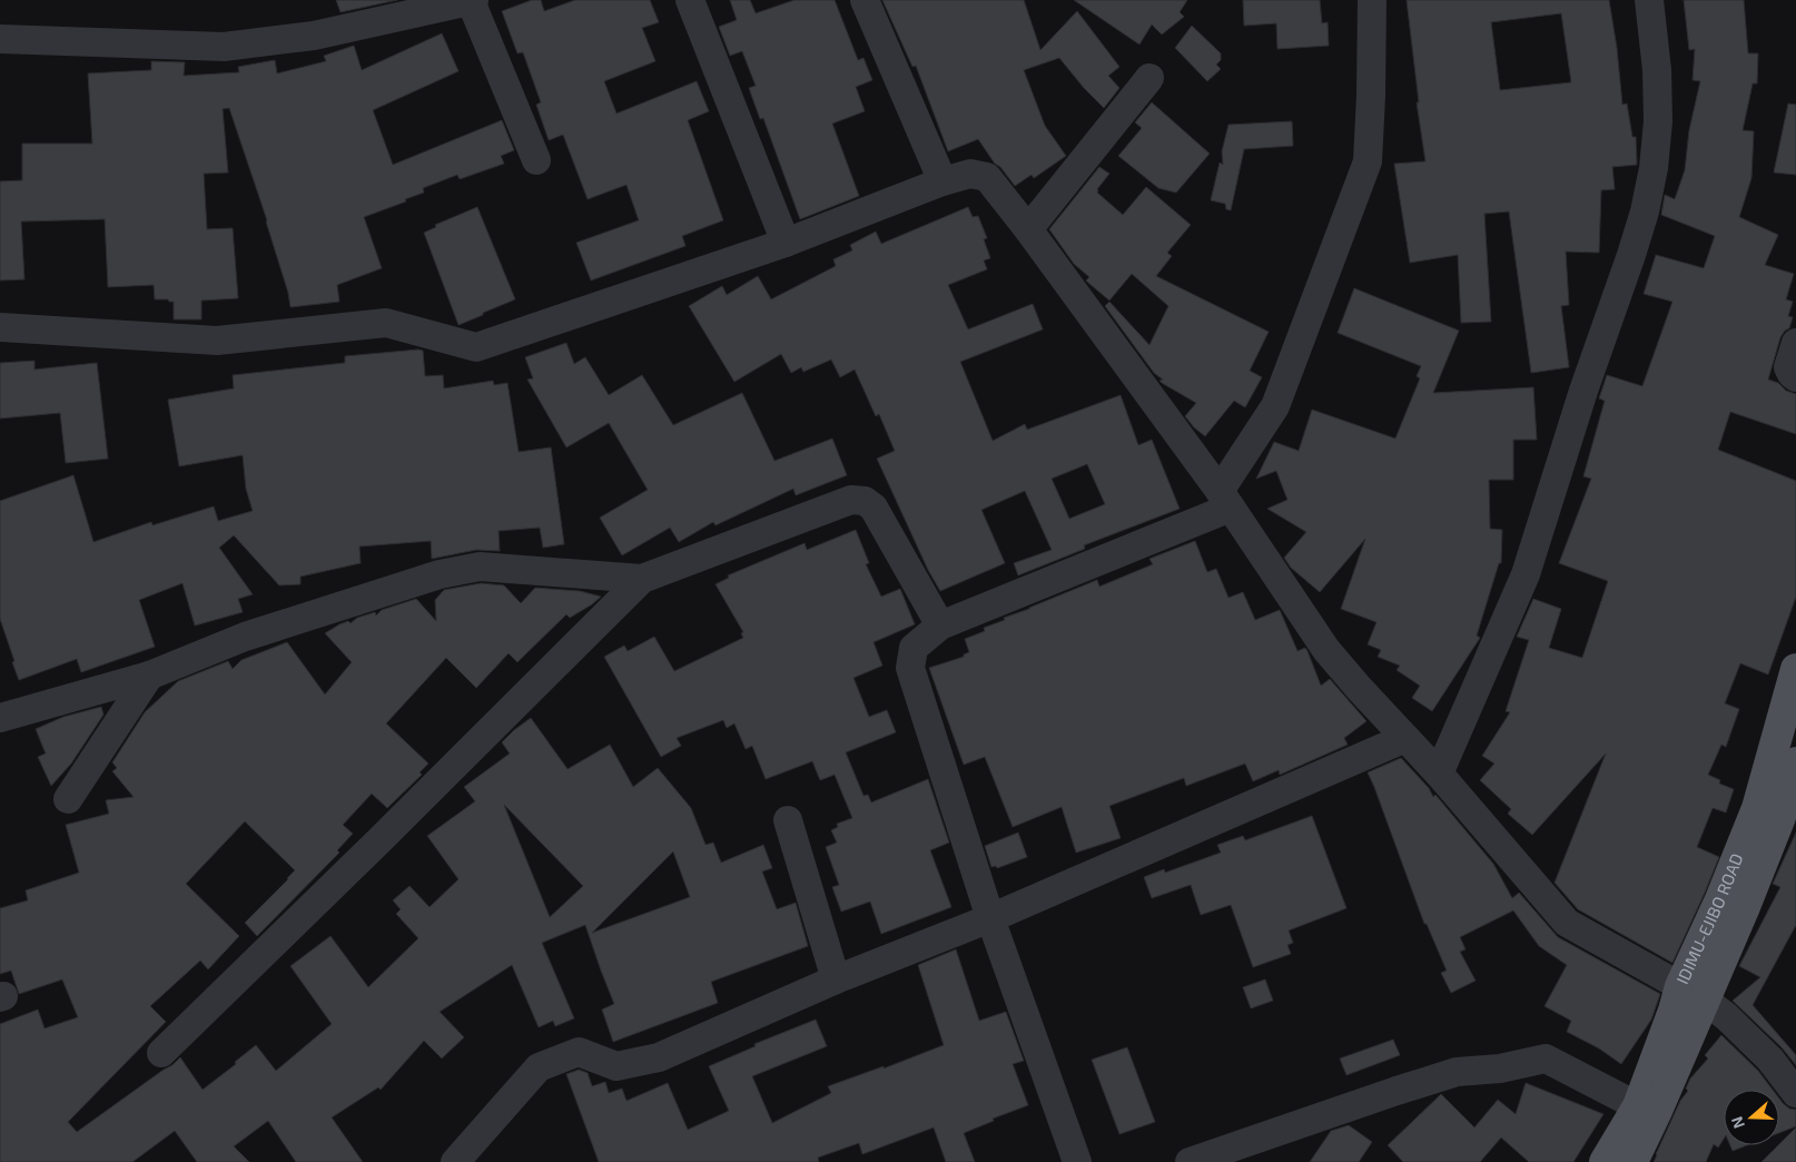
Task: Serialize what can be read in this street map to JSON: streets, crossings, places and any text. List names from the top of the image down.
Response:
{
  "streets": {
    "main road": ["IDIMU-EJIBO ROAD"]
  },
  "north": "left"
}
